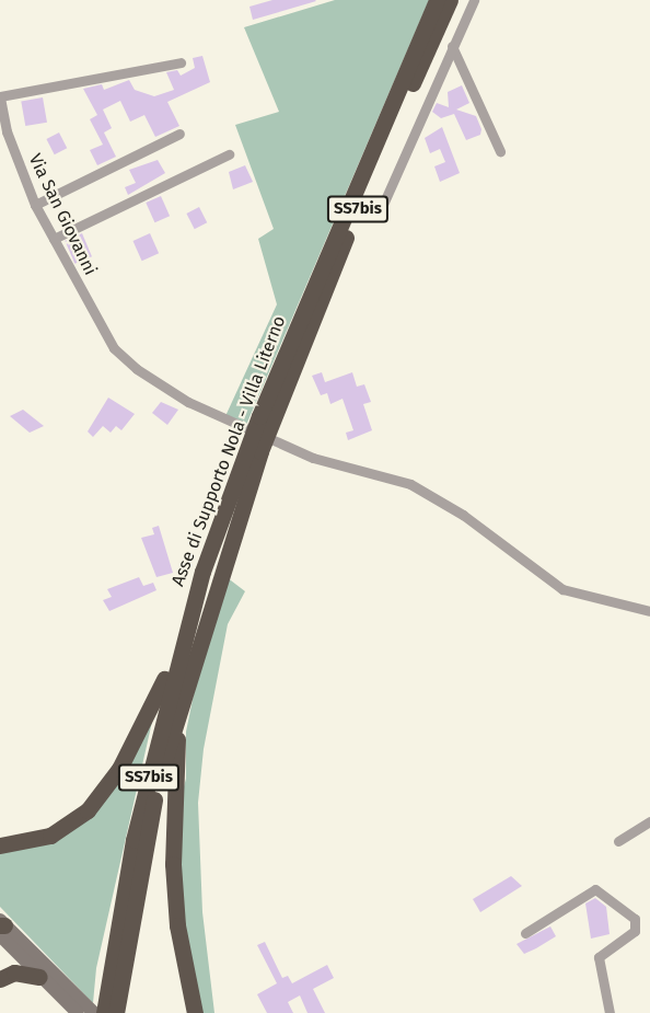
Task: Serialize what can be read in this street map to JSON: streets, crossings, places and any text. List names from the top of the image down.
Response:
{
  "streets": {
    "highway": ["SS7bis", "Asse di Supporto Nola - Villa Literno"],
    "street": ["Via San Giovanni"]
  }
}
